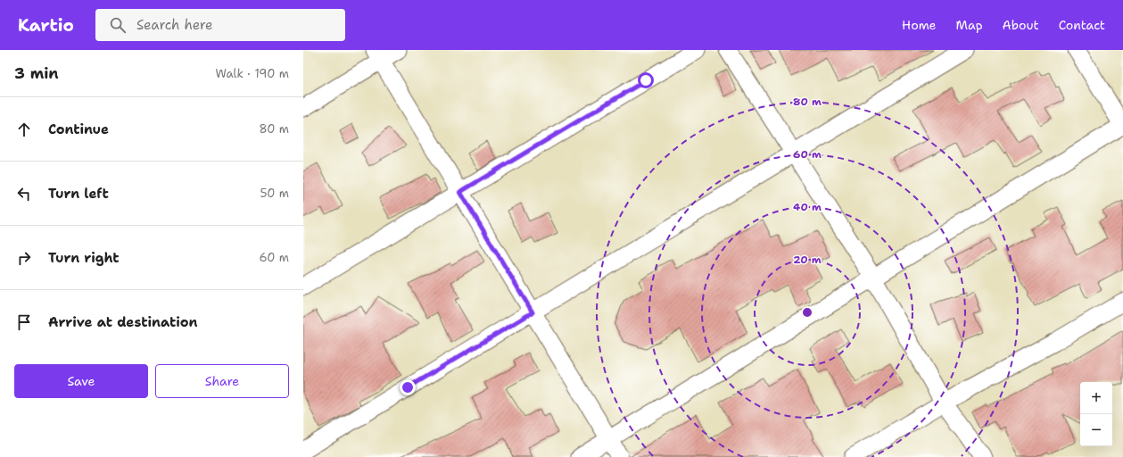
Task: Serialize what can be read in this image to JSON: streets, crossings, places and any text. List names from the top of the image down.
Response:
{
  "page": {
    "header": "Kartio",
    "search": "Search here",
    "nav": [
      "Home",
      "Map",
      "About",
      "Contact"
    ],
    "heading": ["3 min", "Walk · 190 m"],
    "list": [
      ["Continue", "80 m"],
      ["Turn left", "50 m"],
      ["Turn right", "60 m"],
      "Arrive at destination"
    ],
    "buttons": ["Save", "Share"],
    "map_buttons": ["+", "−"]
  },
  "rings": [
    "80 m",
    "60 m",
    "40 m",
    "20 m"
  ]
}
